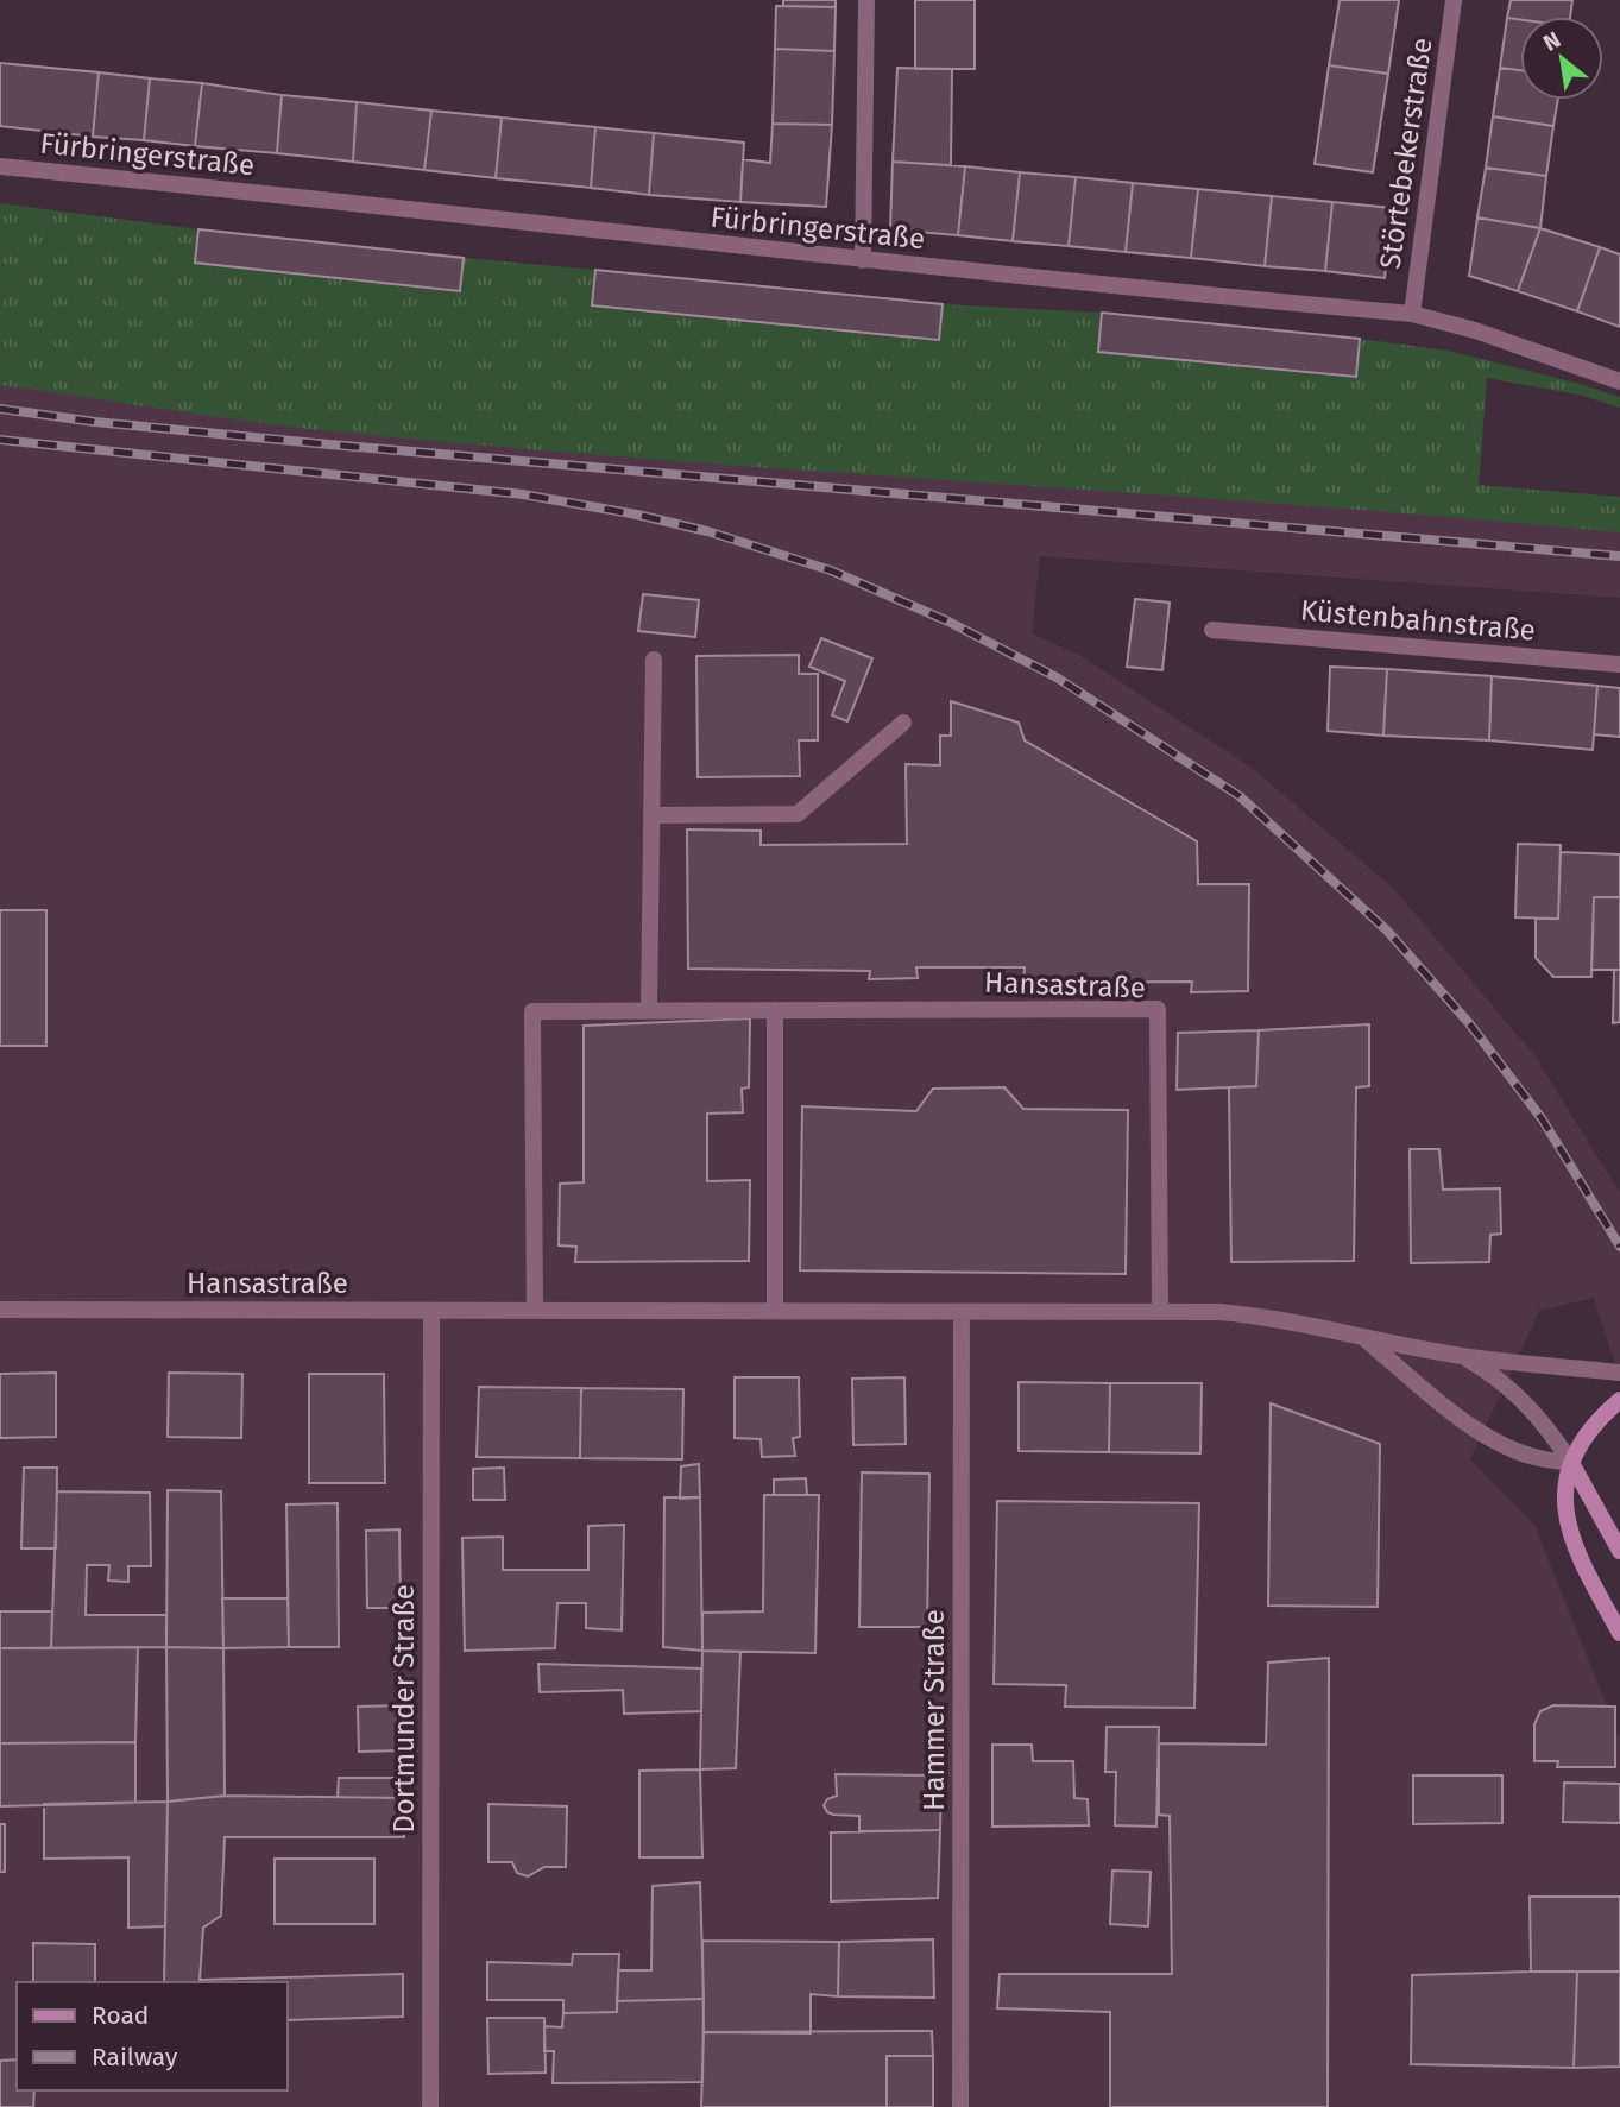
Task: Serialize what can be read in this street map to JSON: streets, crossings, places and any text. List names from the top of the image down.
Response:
{
  "streets": {
    "street": [
      "Störtebekerstraße",
      "Fürbringerstraße",
      "Küstenbahnstraße",
      "Hansastraße",
      "Dortmunder Straße",
      "Hammer Straße"
    ]
  },
  "crossings": [
    ["Störtebekerstraße", "Fürbringerstraße"],
    ["Hansastraße", "Dortmunder Straße"],
    ["Hansastraße", "Hammer Straße"]
  ],
  "legend": ["Road", "Railway"],
  "north": "top left"
}
